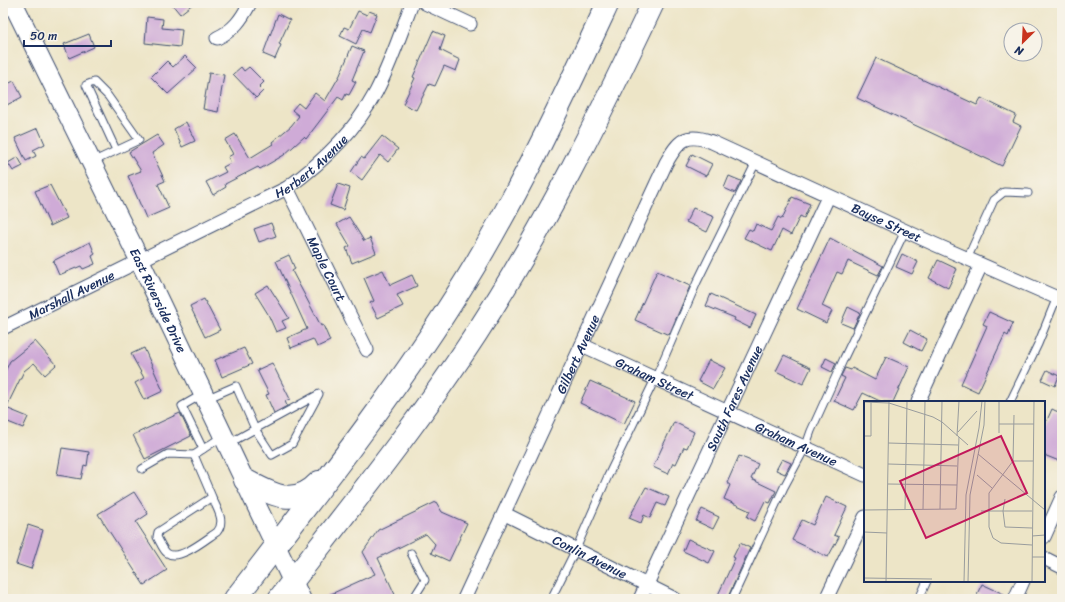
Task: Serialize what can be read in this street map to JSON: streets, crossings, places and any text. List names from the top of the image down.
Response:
{
  "streets": {
    "street": [
      "Herbert Avenue",
      "Bayse Street",
      "Maple Court",
      "Marshall Avenue",
      "East Riverside Drive",
      "Gilbert Avenue",
      "Graham Street",
      "South Fares Avenue",
      "Graham Avenue",
      "Conlin Avenue"
    ]
  },
  "crossings": [
    ["Herbert Avenue", "Maple Court"],
    ["Herbert Avenue", "Marshall Avenue"],
    ["Herbert Avenue", "East Riverside Drive"],
    ["Bayse Street", "Gilbert Avenue"],
    ["Bayse Street", "South Fares Avenue"],
    ["Marshall Avenue", "East Riverside Drive"],
    ["Gilbert Avenue", "Graham Street"],
    ["Gilbert Avenue", "Conlin Avenue"],
    ["Graham Street", "South Fares Avenue"],
    ["Graham Street", "Graham Avenue"],
    ["South Fares Avenue", "Graham Avenue"],
    ["South Fares Avenue", "Conlin Avenue"]
  ],
  "scale_bar": "50 m",
  "north": "bottom left"
}
